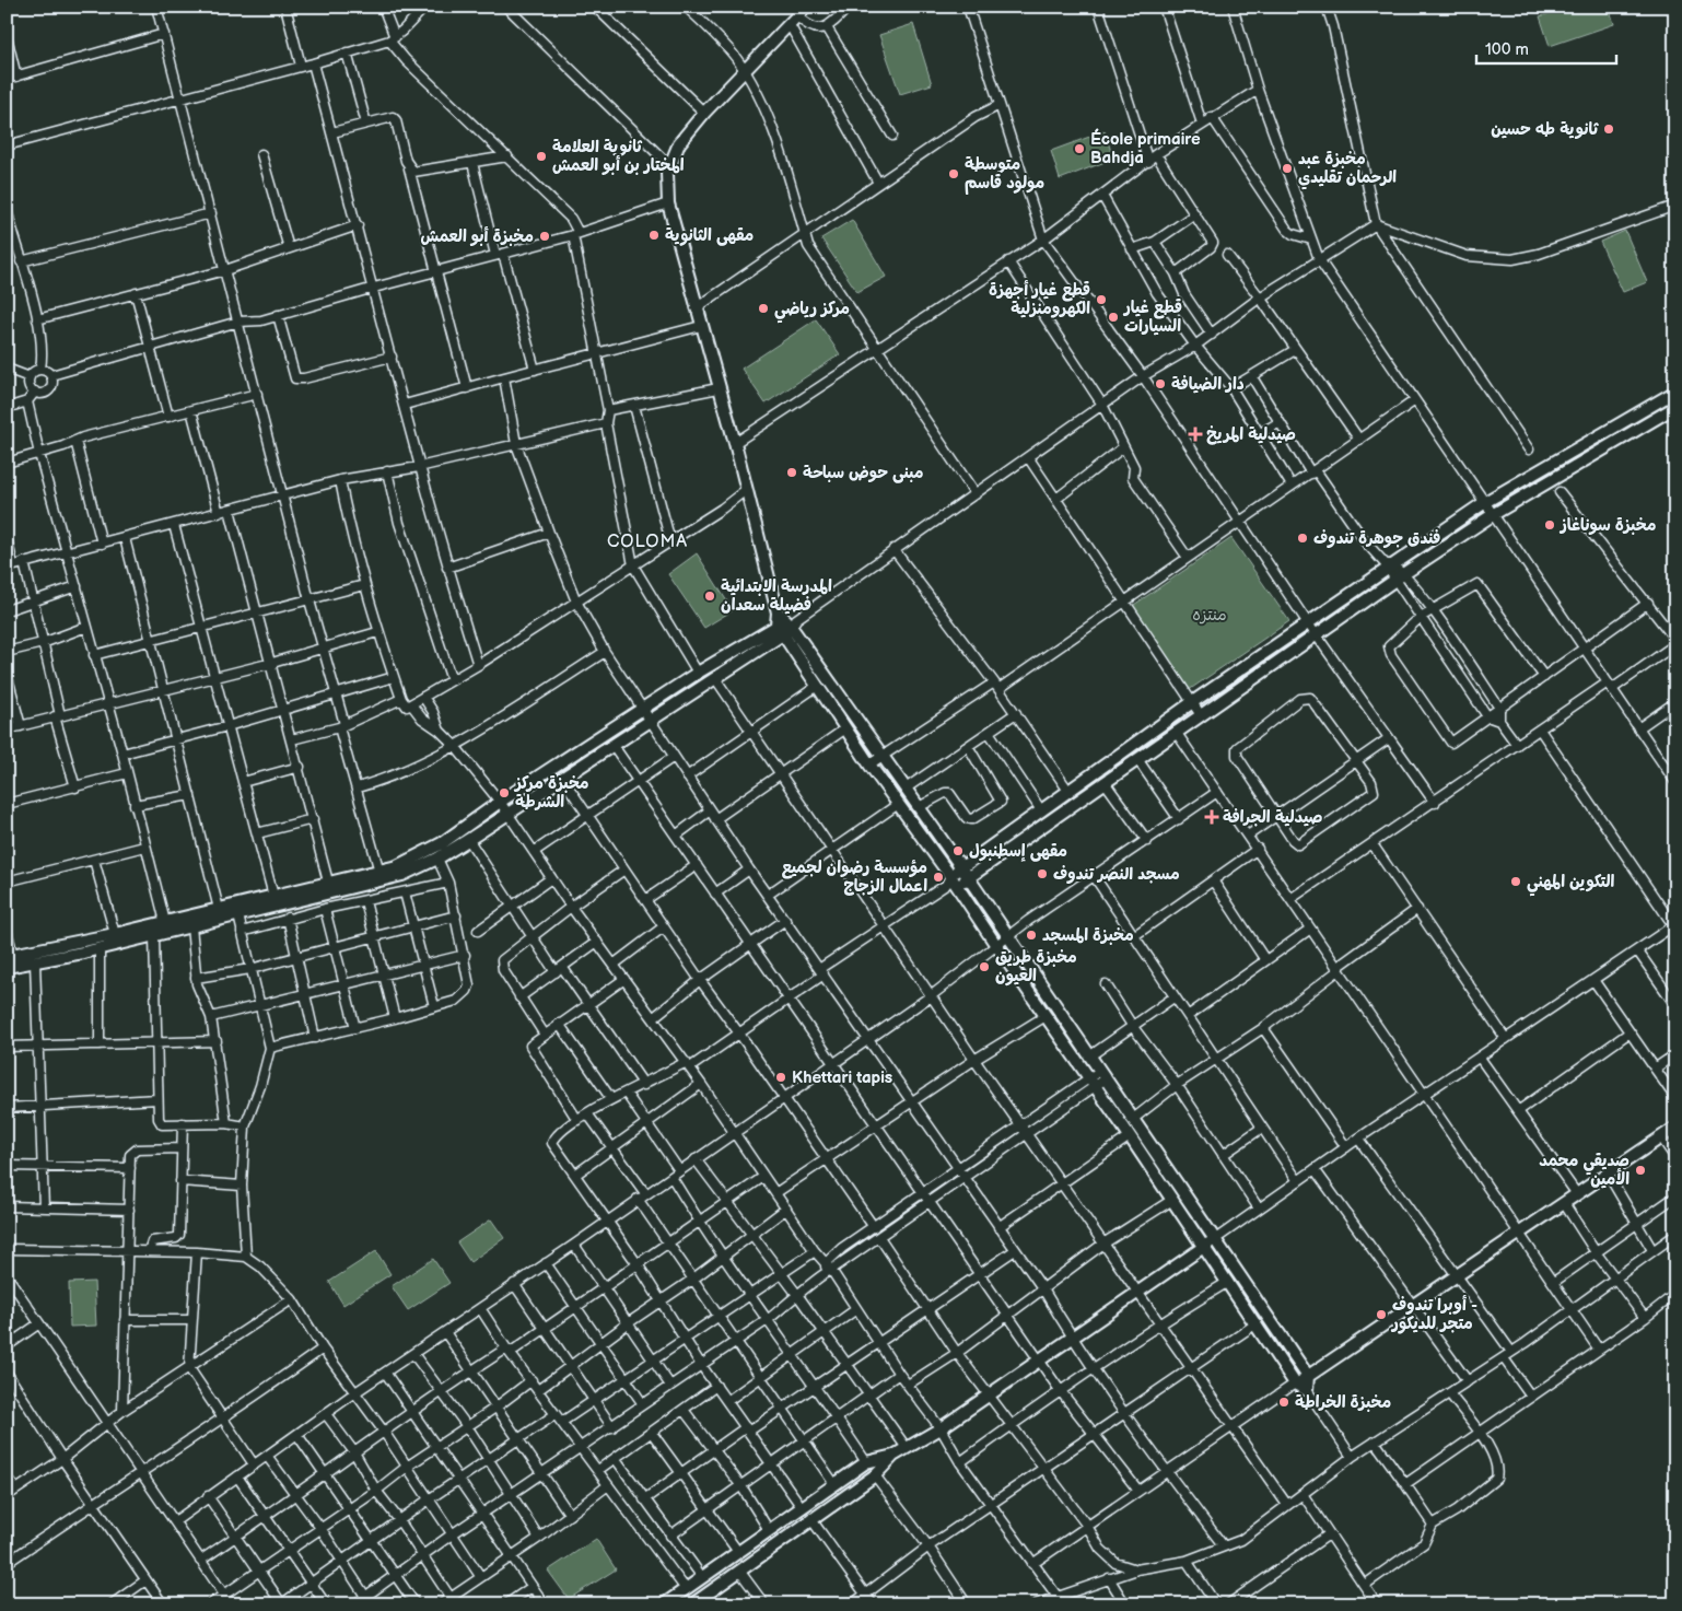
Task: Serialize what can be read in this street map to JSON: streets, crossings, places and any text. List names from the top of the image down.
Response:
{
  "districts": ["COLOMA"],
  "parks": ["منتزه"],
  "places": {
    "other": [
      "ثانوية طه حسين",
      "École primaire Bahdja",
      "ثانوية العلامة المختار بن أبو العمش",
      "مخبزة عبد الرحمان تقليدي",
      "متوسطة مولود قاسم",
      "مقهى الثانوية",
      "مخبزة أبو العمش",
      "قطع غيار أجهزة الكهرومنزلية",
      "مركز رياضي",
      "قطع غيار السيارات",
      "دار الضيافة",
      "مبنى حوض سباحة",
      "مخبزة سوناغاز",
      "فندق جوهرة تندوف",
      "المدرسة الابتدائية فضيلة سعدان",
      "مخبزة مركز الشرطة",
      "مقهى إسطنبول",
      "مسجد النصر تندوف",
      "مؤسسة رضوان لجميع اعمال الزجاج",
      "التكوين المهني",
      "مخبزة المسجد",
      "مخبزة طريق العيون",
      "Khettari tapis",
      "صديقي محمد الأمين",
      "أوبرا تندوف - متجر للديكور",
      "مخبزة الخراطة"
    ],
    "health": ["صيدلية المريخ", "صيدلية الجرافة"]
  },
  "scale_bar": "100 m"
}
